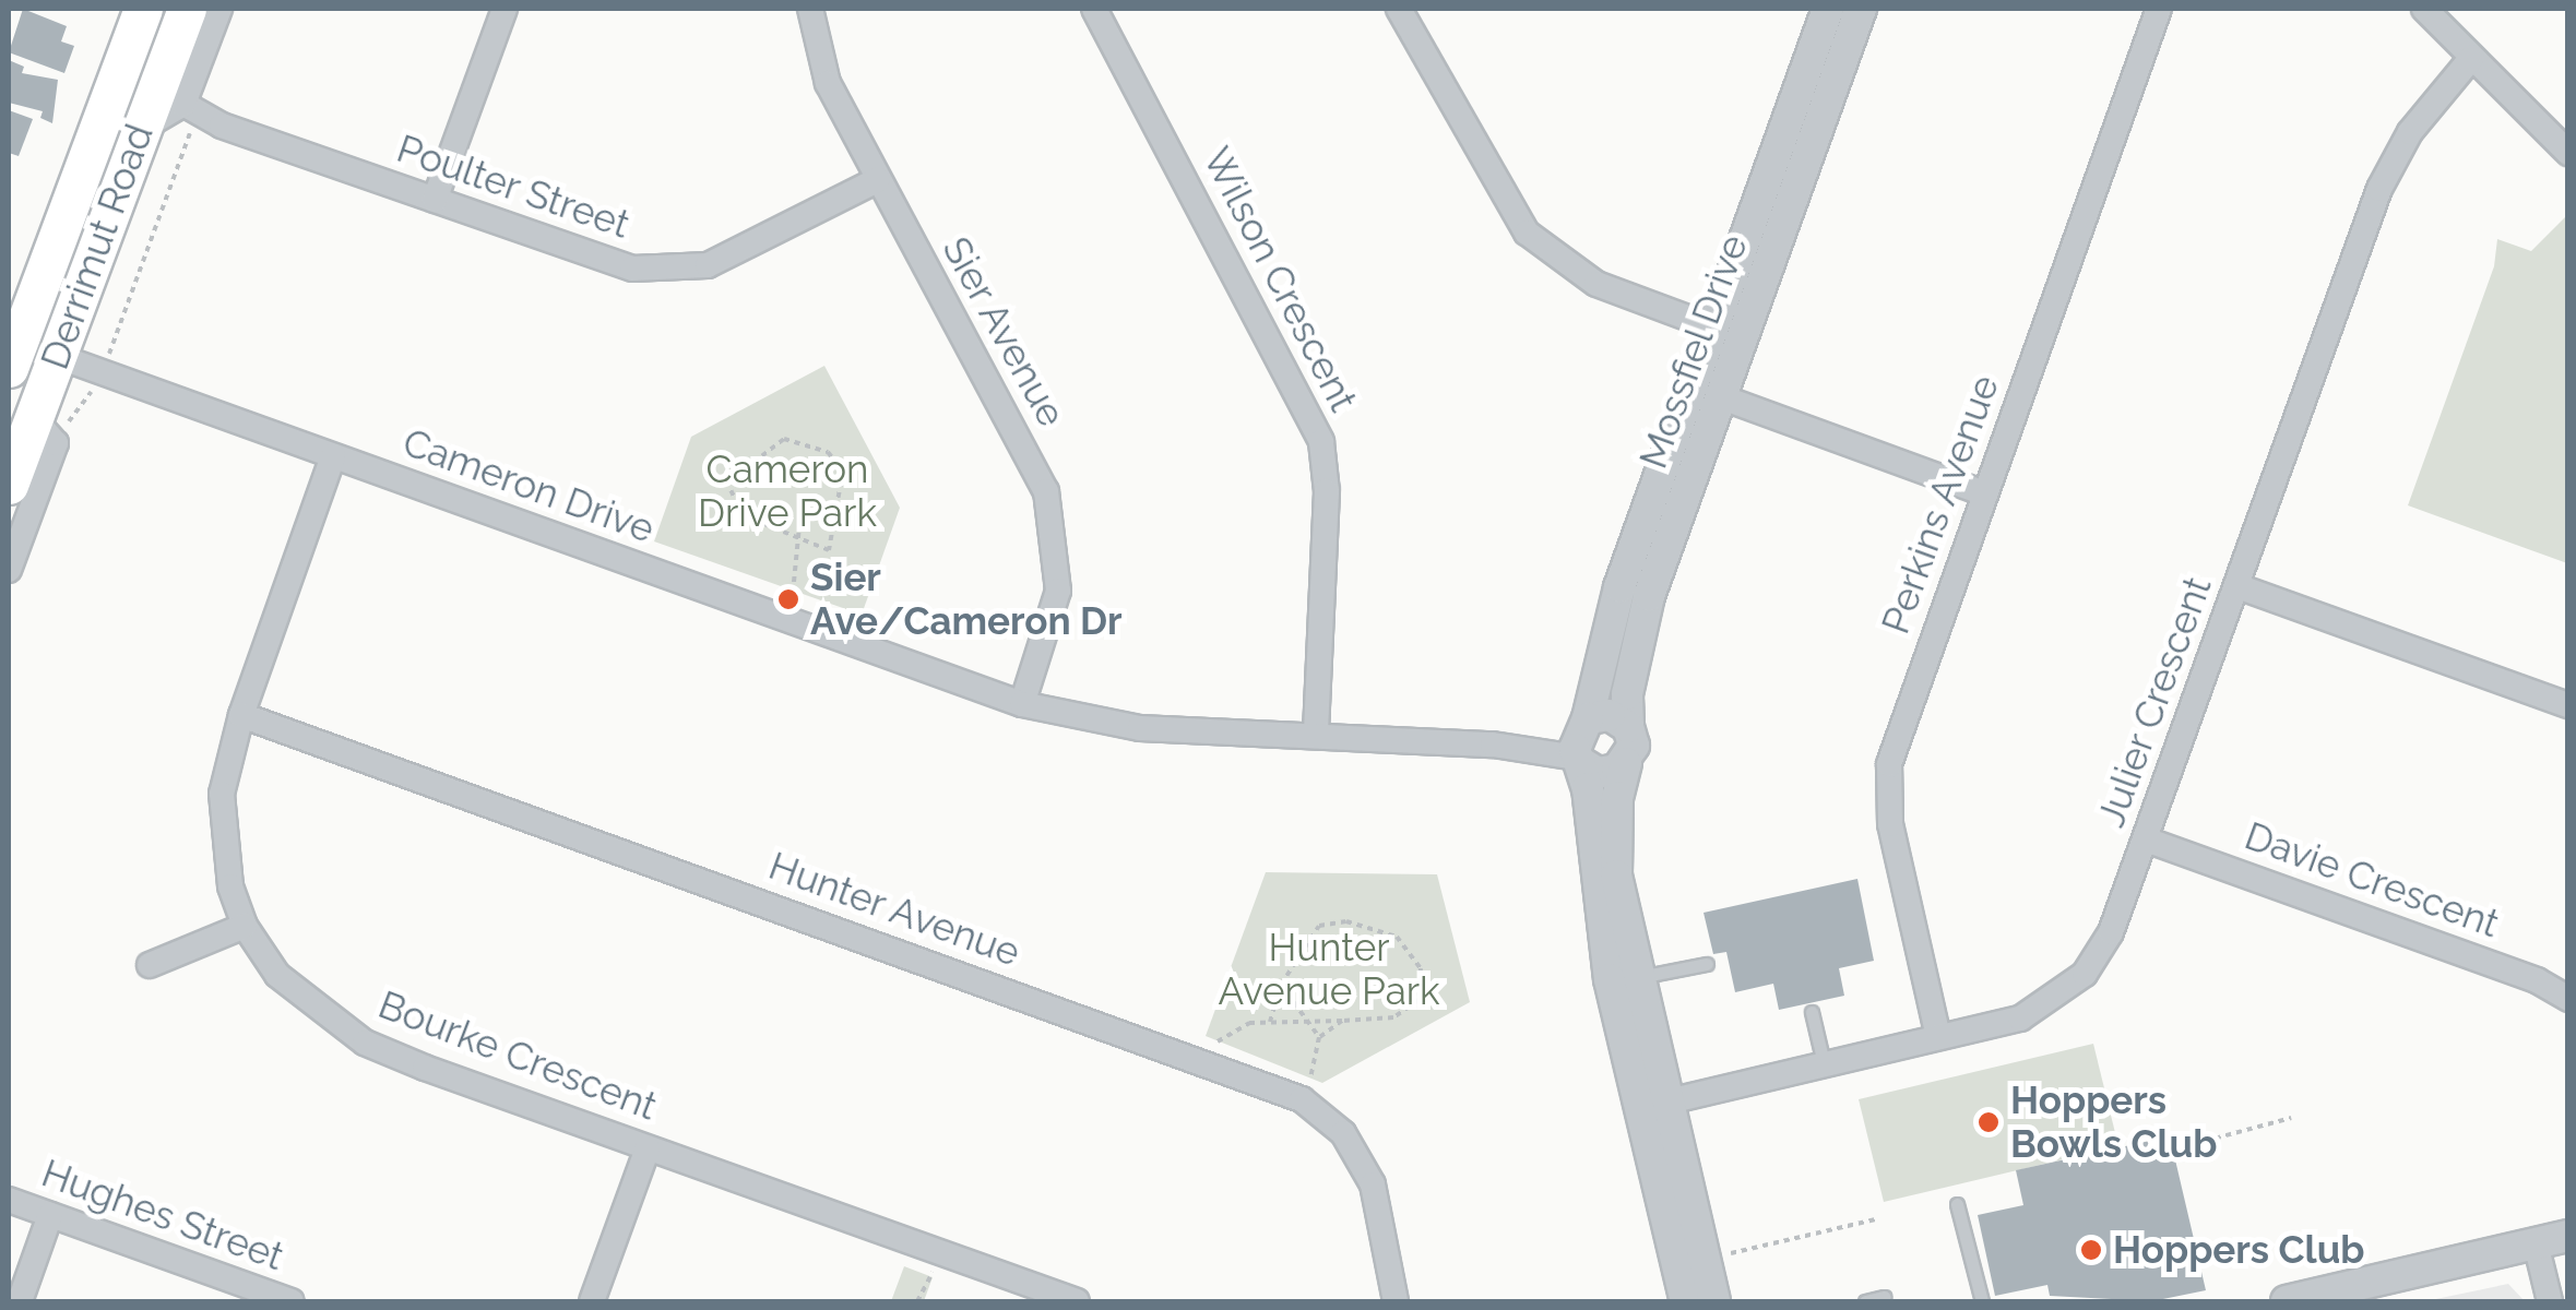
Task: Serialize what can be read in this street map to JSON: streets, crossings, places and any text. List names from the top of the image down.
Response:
{
  "streets": {
    "highway": ["Derrimut Road"],
    "street": [
      "Poulter Street",
      "Wilson Crescent",
      "Sier Avenue",
      "Mossfiel Drive",
      "Cameron Drive",
      "Perkins Avenue",
      "Julier Crescent",
      "Davie Crescent",
      "Hunter Avenue",
      "Bourke Crescent",
      "Hughes Street"
    ]
  },
  "crossings": [
    ["Poulter Street", "Sier Avenue"],
    ["Derrimut Road", "Cameron Drive"],
    ["Wilson Crescent", "Cameron Drive"],
    ["Sier Avenue", "Cameron Drive"],
    ["Mossfiel Drive", "Cameron Drive"],
    ["Cameron Drive", "Bourke Crescent"],
    ["Perkins Avenue", "Julier Crescent"],
    ["Julier Crescent", "Davie Crescent"],
    ["Hunter Avenue", "Bourke Crescent"]
  ],
  "parks": ["Cameron Drive Park", "Hunter Avenue Park"],
  "places": ["Sier Ave/Cameron Dr", "Hoppers Bowls Club", "Hoppers Club"]
}
